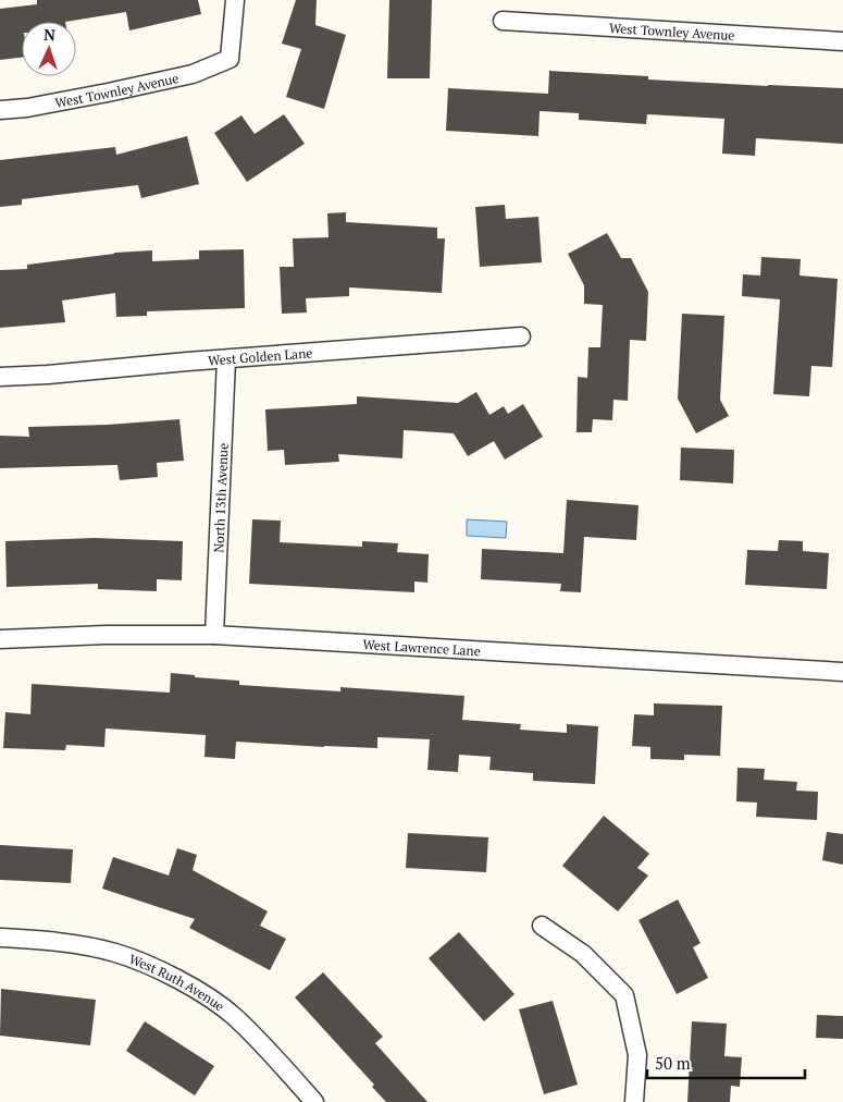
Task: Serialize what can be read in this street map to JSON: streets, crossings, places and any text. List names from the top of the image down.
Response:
{
  "streets": {
    "street": [
      "West Townley Avenue",
      "West Golden Lane",
      "North 13th Avenue",
      "West Lawrence Lane",
      "West Ruth Avenue"
    ]
  },
  "crossings": [
    ["West Golden Lane", "North 13th Avenue"],
    ["North 13th Avenue", "West Lawrence Lane"]
  ],
  "scale_bar": "50 m",
  "north": "top"
}
